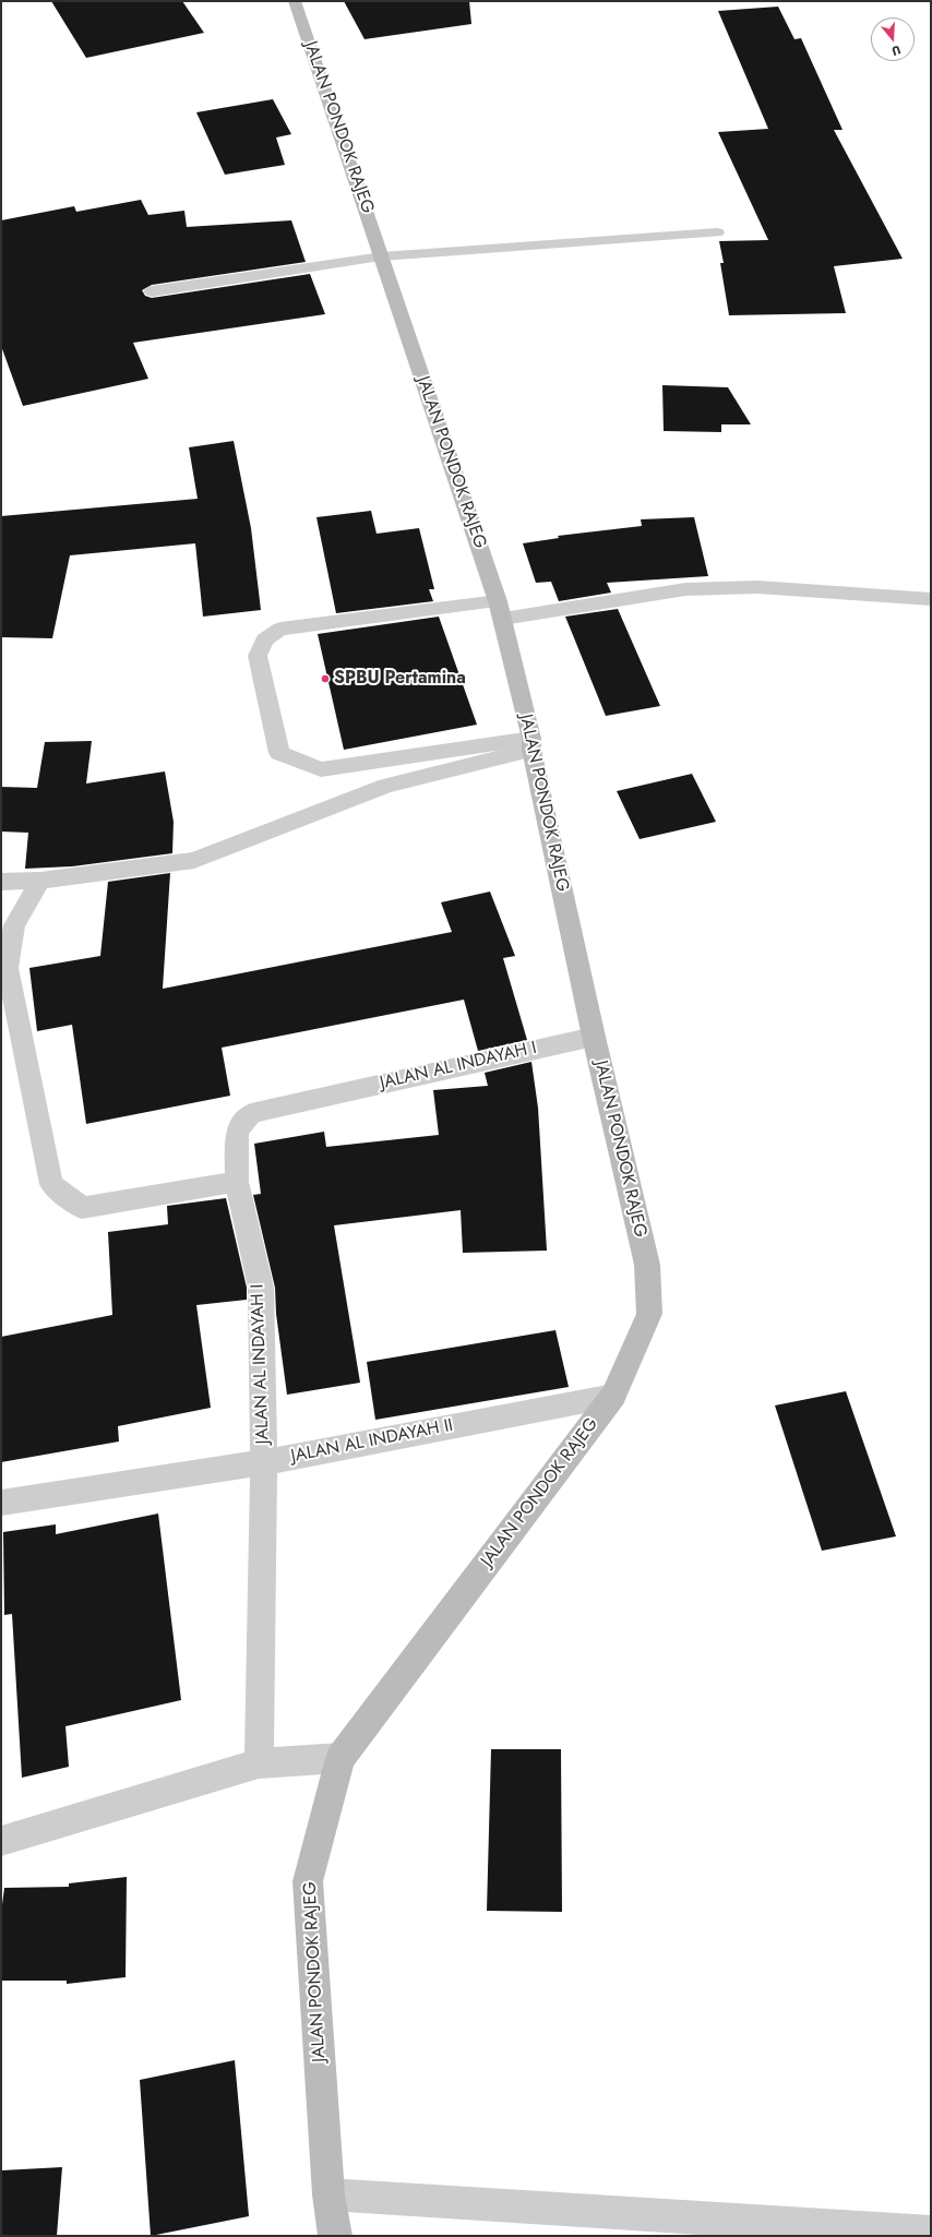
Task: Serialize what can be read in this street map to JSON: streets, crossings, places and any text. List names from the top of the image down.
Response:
{
  "streets": {
    "main road": ["JALAN PONDOK RAJEG"],
    "street": ["JALAN AL INDAYAH I", "JALAN AL INDAYAH II"]
  },
  "crossings": [
    ["JALAN PONDOK RAJEG", "JALAN AL INDAYAH I"],
    ["JALAN PONDOK RAJEG", "JALAN AL INDAYAH II"],
    ["JALAN AL INDAYAH I", "JALAN AL INDAYAH II"]
  ],
  "places": ["SPBU Pertamina"],
  "north": "bottom"
}
